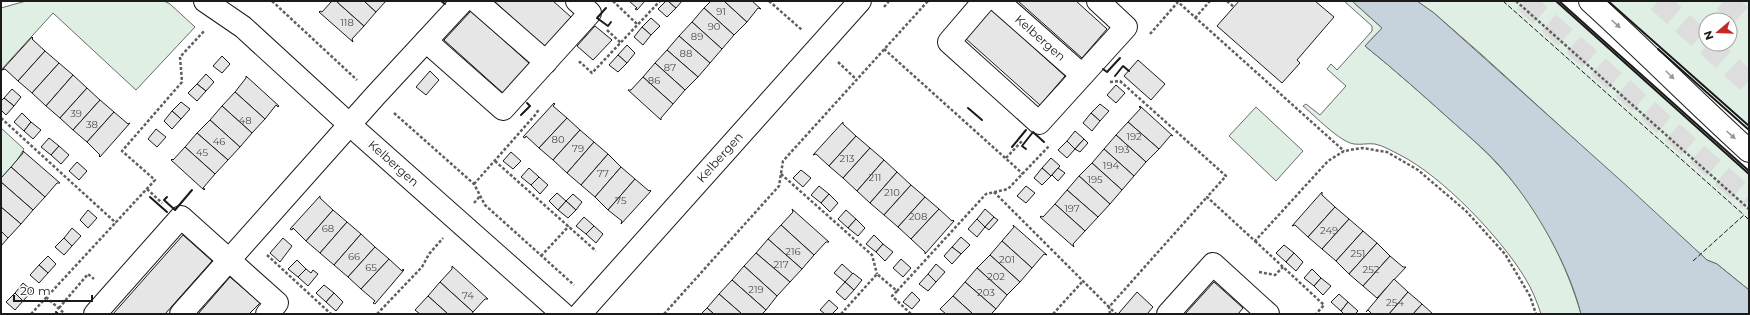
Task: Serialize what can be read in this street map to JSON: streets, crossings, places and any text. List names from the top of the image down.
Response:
{
  "streets": {
    "main road": ["Kelbergen"]
  },
  "house_numbers": [
    "91",
    "118",
    "90",
    "89",
    "88",
    "87",
    "86",
    "39",
    "48",
    "38",
    "192",
    "80",
    "46",
    "79",
    "193",
    "45",
    "213",
    "194",
    "77",
    "211",
    "195",
    "210",
    "75",
    "197",
    "208",
    "68",
    "249",
    "216",
    "251",
    "66",
    "201",
    "217",
    "65",
    "252",
    "202",
    "219",
    "203",
    "74",
    "254"
  ],
  "scale_bar": "20 m",
  "north": "left"
}
